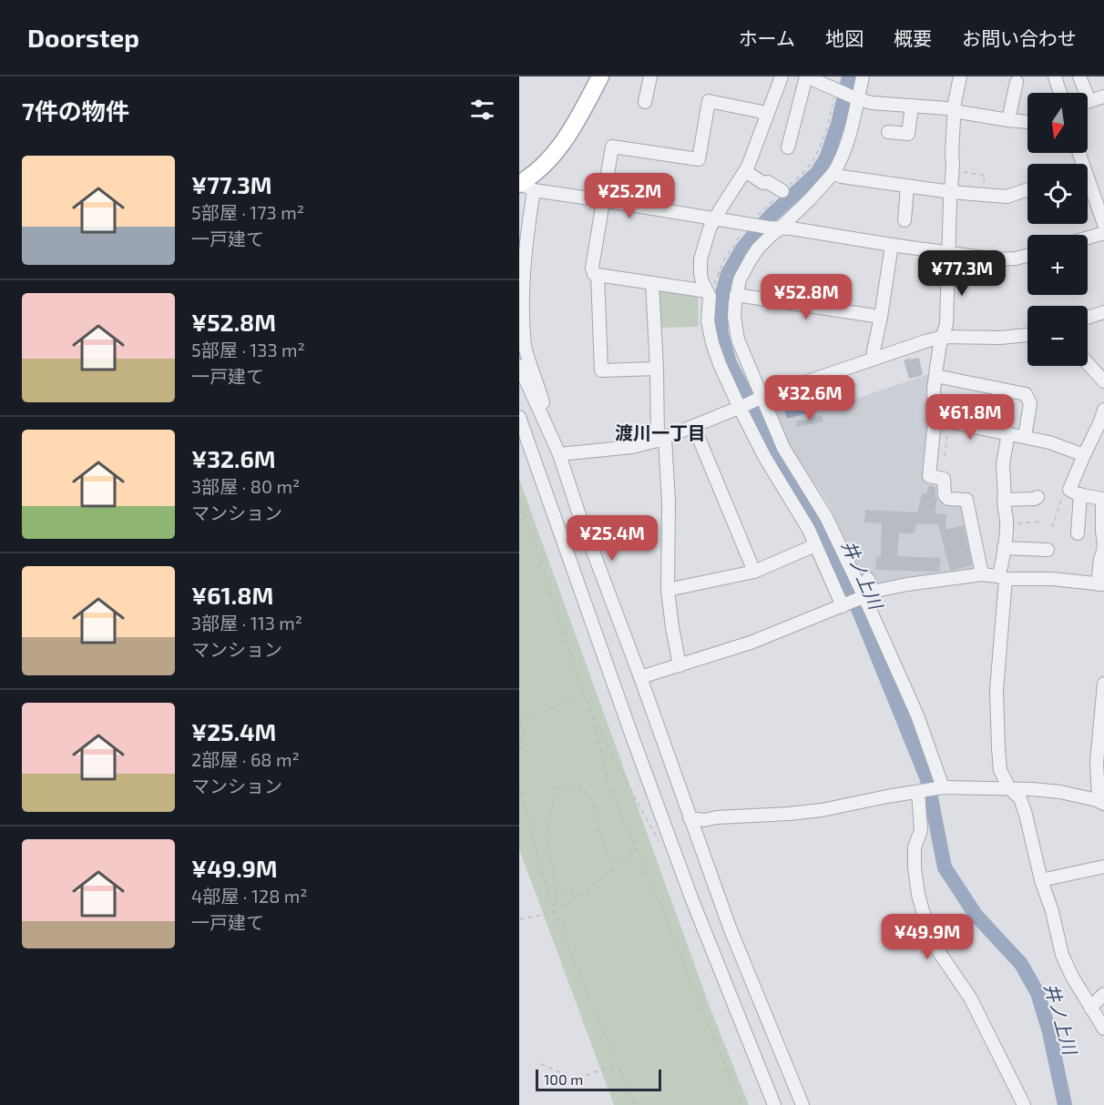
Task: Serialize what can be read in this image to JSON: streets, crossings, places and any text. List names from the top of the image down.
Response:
{
  "districts": ["渡川一丁目"],
  "water": ["井ノ上川"],
  "scale_bar": "100 m",
  "north": "bottom",
  "page": {
    "header": "Doorstep",
    "nav": [
      "ホーム",
      "地図",
      "概要",
      "お問い合わせ"
    ],
    "heading": "7件の物件",
    "map_buttons": ["+", "−"],
    "list": [
      {
        "name": "¥77.3M",
        "note": "5部屋 · 173 m² · 一戸建て"
      },
      {
        "name": "¥52.8M",
        "note": "5部屋 · 133 m² · 一戸建て"
      },
      {
        "name": "¥32.6M",
        "note": "3部屋 · 80 m² · マンション"
      },
      {
        "name": "¥61.8M",
        "note": "3部屋 · 113 m² · マンション"
      },
      {
        "name": "¥25.4M",
        "note": "2部屋 · 68 m² · マンション"
      },
      {
        "name": "¥49.9M",
        "note": "4部屋 · 128 m² · 一戸建て"
      }
    ],
    "price": [
      "¥25.2M",
      "¥77.3M",
      "¥52.8M",
      "¥32.6M",
      "¥61.8M",
      "¥25.4M",
      "¥49.9M"
    ],
    "scale": "100 m"
  }
}
